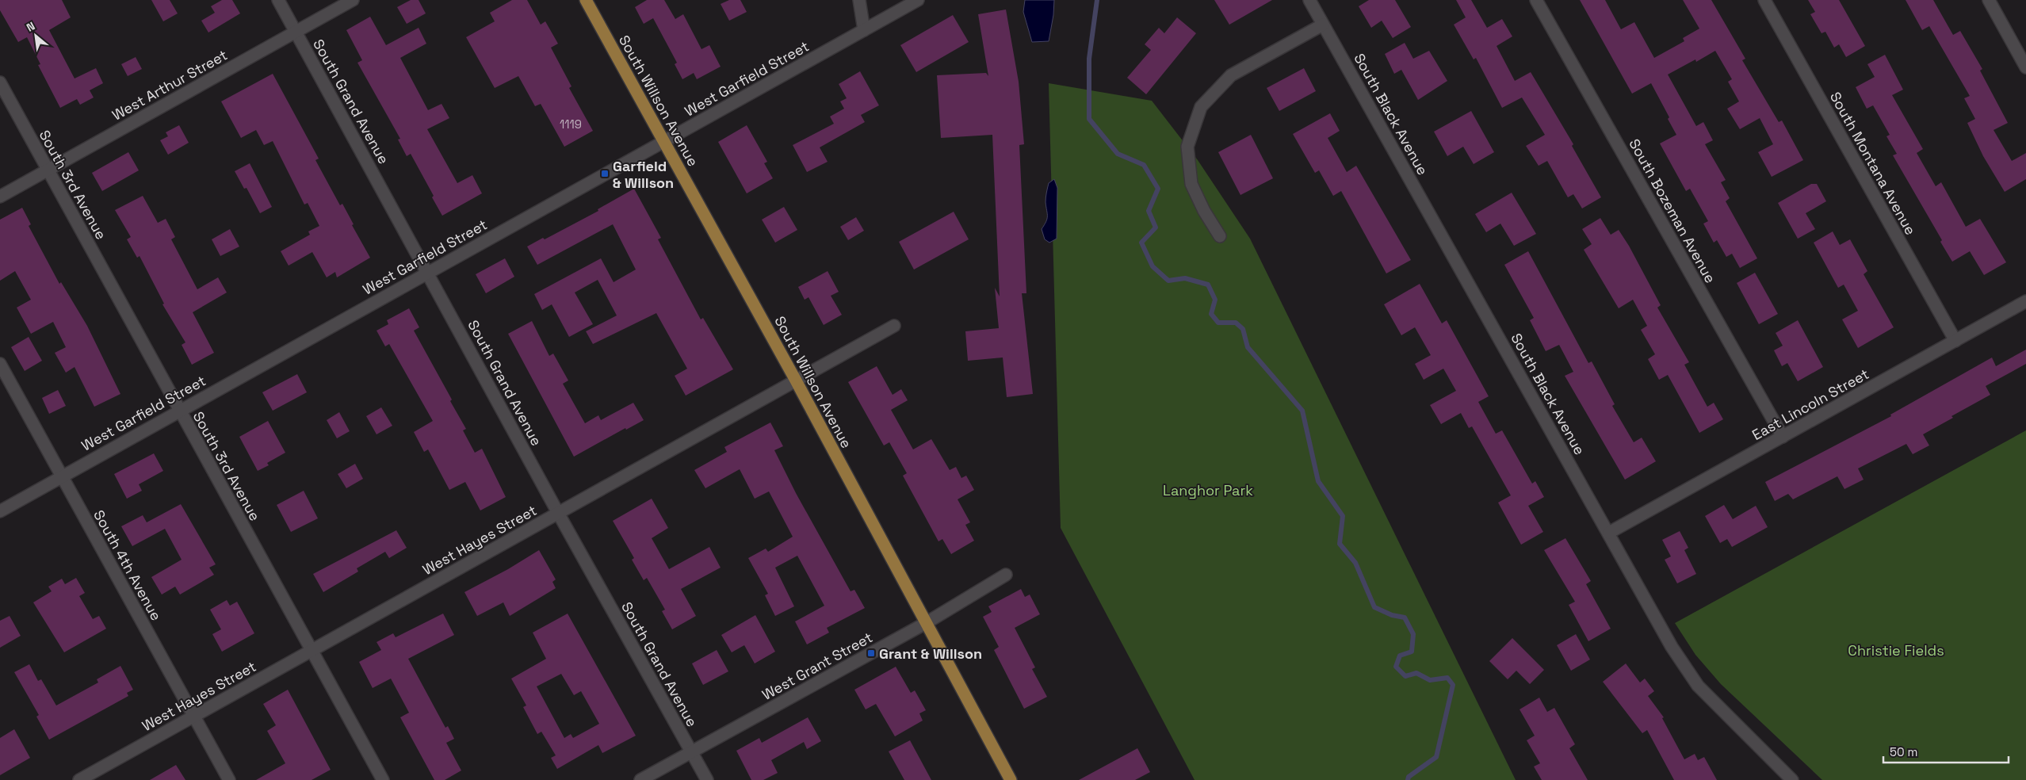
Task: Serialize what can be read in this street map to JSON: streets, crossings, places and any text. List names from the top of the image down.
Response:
{
  "streets": {
    "main road": ["South Willson Avenue"],
    "street": [
      "West Garfield Street",
      "West Arthur Street",
      "South Grand Avenue",
      "South Black Avenue",
      "South Montana Avenue",
      "South 3rd Avenue",
      "South Bozeman Avenue",
      "East Lincoln Street",
      "West Hayes Street",
      "South 4th Avenue",
      "West Grant Street"
    ]
  },
  "crossings": [
    ["West Garfield Street", "South Willson Avenue"],
    ["West Garfield Street", "South Grand Avenue"],
    ["West Garfield Street", "South 3rd Avenue"],
    ["West Garfield Street", "South 4th Avenue"],
    ["West Arthur Street", "South Grand Avenue"],
    ["West Arthur Street", "South 3rd Avenue"],
    ["South Willson Avenue", "West Hayes Street"],
    ["South Willson Avenue", "West Grant Street"],
    ["South Grand Avenue", "West Hayes Street"],
    ["South Grand Avenue", "West Grant Street"],
    ["South Black Avenue", "East Lincoln Street"],
    ["South Montana Avenue", "East Lincoln Street"],
    ["South 3rd Avenue", "West Hayes Street"],
    ["South Bozeman Avenue", "East Lincoln Street"],
    ["West Hayes Street", "South 4th Avenue"]
  ],
  "parks": ["Langhor Park", "Christie Fields"],
  "places": {
    "transit": ["Garfield & Willson", "Grant & Willson"]
  },
  "house_numbers": ["1119"],
  "scale_bar": "50 m",
  "north": "top left"
}
